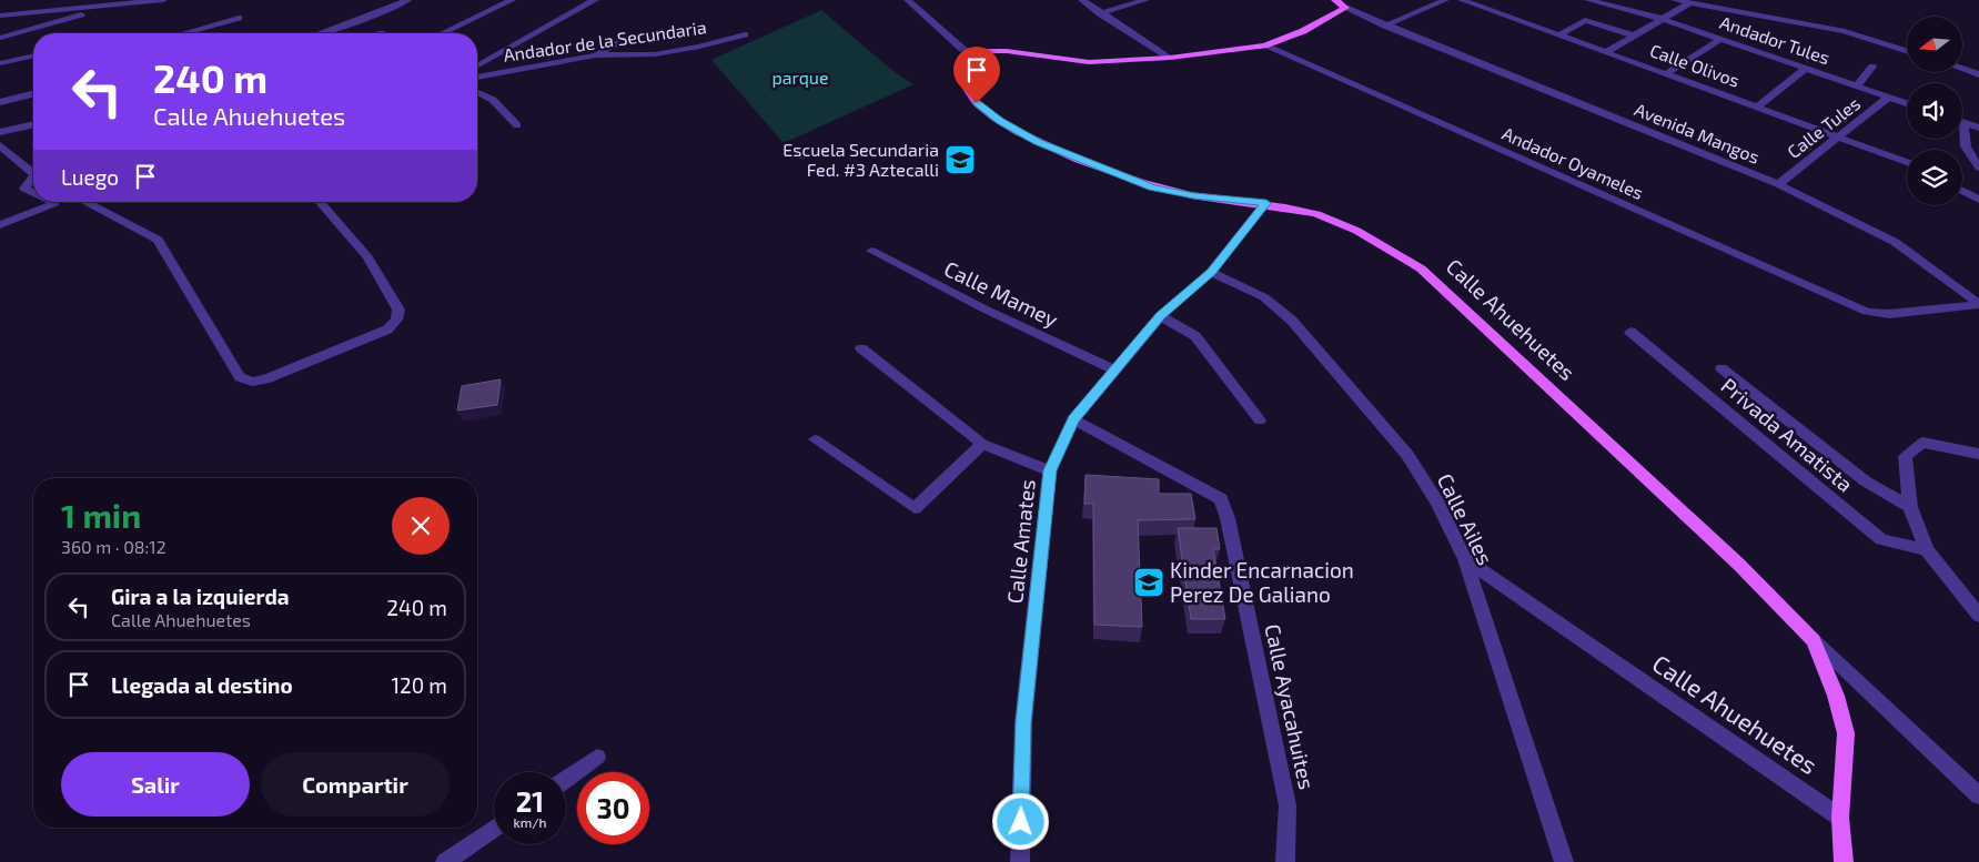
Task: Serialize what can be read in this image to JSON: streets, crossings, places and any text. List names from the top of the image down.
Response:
{
  "streets": {
    "main road": ["Calle Ahuehuetes"],
    "street": [
      "Andador Tules",
      "Andador de la Secundaria",
      "Calle Olivos",
      "Calle Tules",
      "Avenida Mangos",
      "Andador Oyameles",
      "Calle Mamey",
      "Privada Amatista",
      "Calle Ailes",
      "Calle Amates",
      "Calle Ayacahuites"
    ]
  },
  "crossings": [
    ["Andador Tules", "Calle Tules"],
    ["Calle Olivos", "Calle Tules"],
    ["Calle Tules", "Avenida Mangos"],
    ["Avenida Mangos", "Andador Oyameles"],
    ["Calle Mamey", "Calle Amates"],
    ["Calle Ahuehuetes", "Calle Ailes"],
    ["Calle Ahuehuetes", "Calle Amates"],
    ["Calle Ailes", "Calle Amates"],
    ["Calle Amates", "Calle Ayacahuites"]
  ],
  "parks": ["parque"],
  "places": {
    "school or university": ["Escuela Secundaria Fed. #3 Aztecalli", "Kinder Encarnacion Perez De Galiano"]
  },
  "north": "left",
  "page": {
    "turn": ["240 m", "Calle Ahuehuetes"],
    "then": "Luego",
    "heading": ["1 min", "360 m · 08:12"],
    "list": [
      {
        "name": "Gira a la izquierda",
        "note": "Calle Ahuehuetes",
        "value": "240 m"
      },
      {
        "name": "Llegada al destino",
        "value": "120 m"
      }
    ],
    "buttons": ["Salir", "Compartir"],
    "speed": "21 km/h",
    "limit": "30"
  }
}
